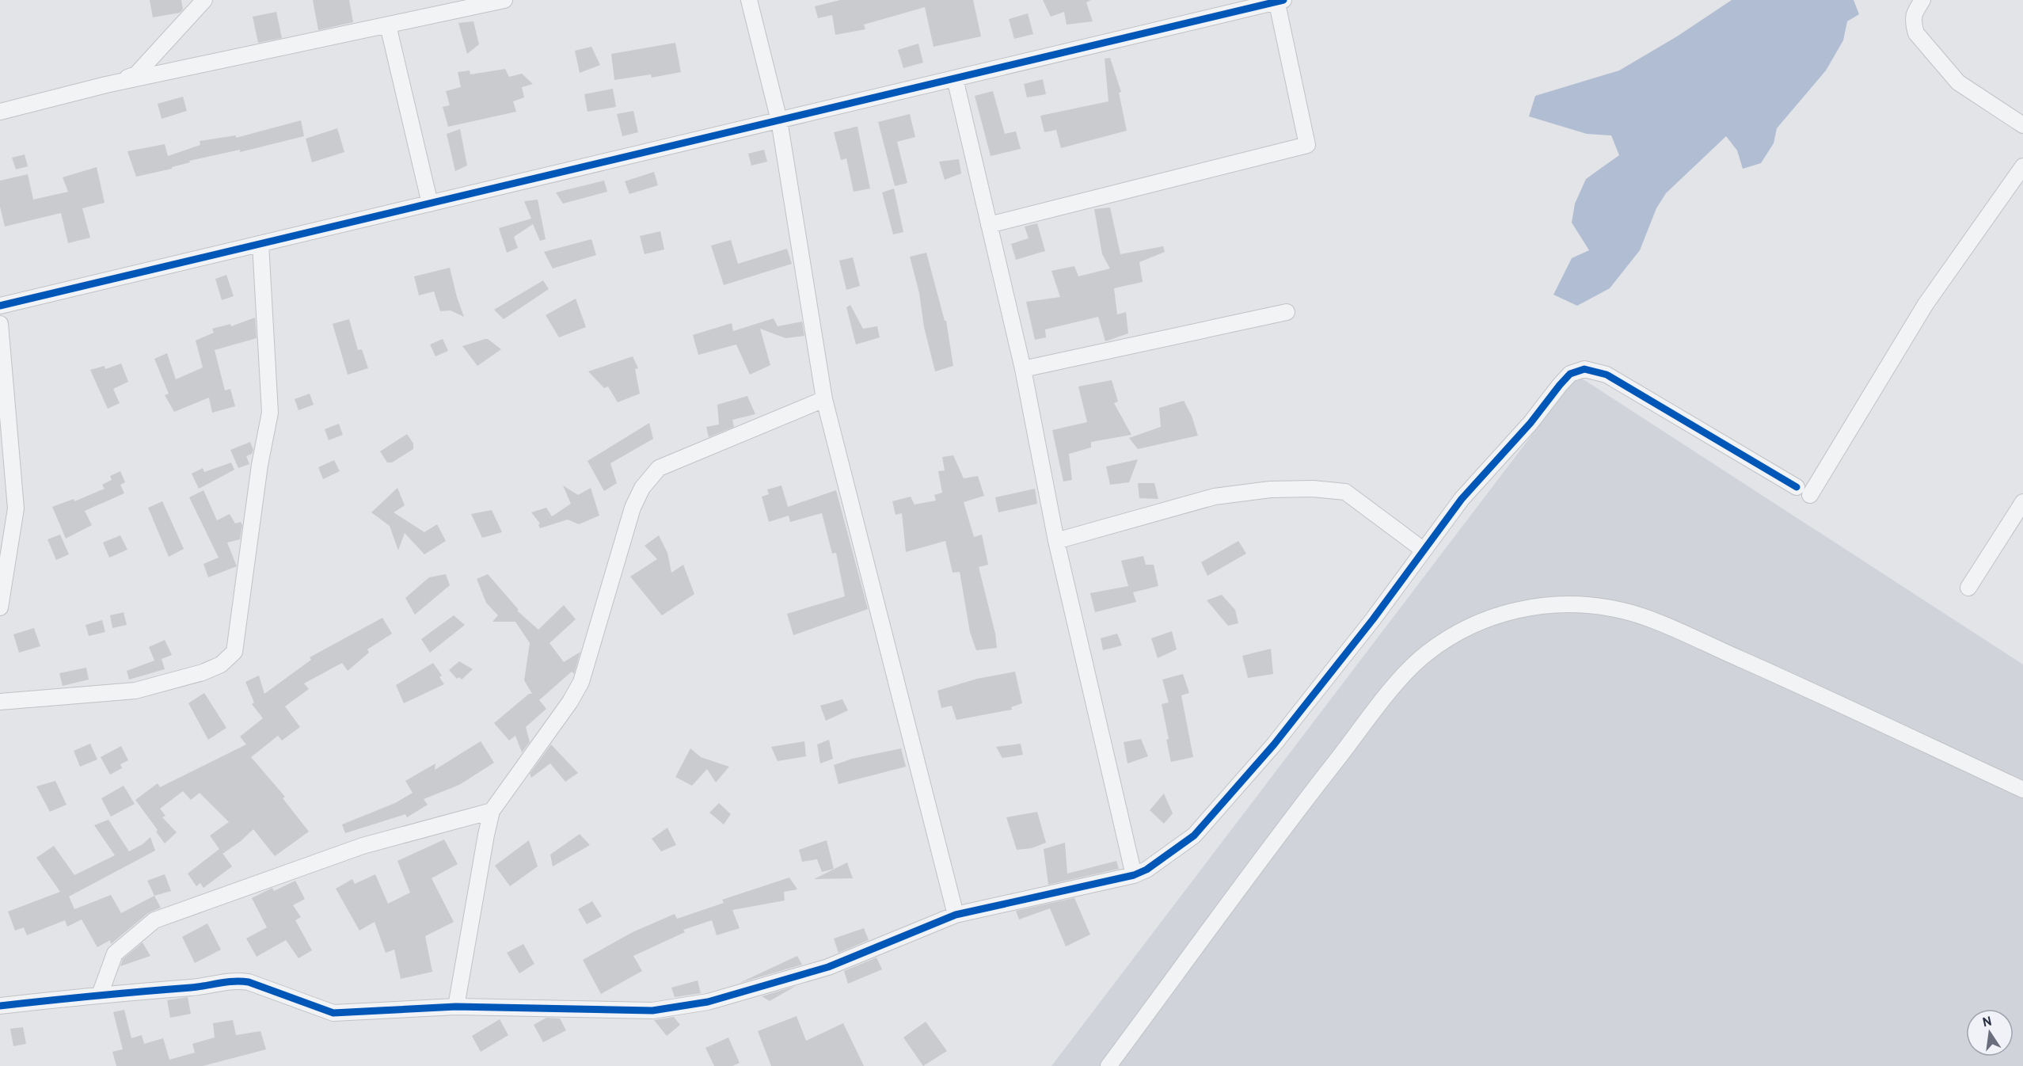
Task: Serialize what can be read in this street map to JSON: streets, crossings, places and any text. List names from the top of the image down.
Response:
{
  "north": "top"
}
